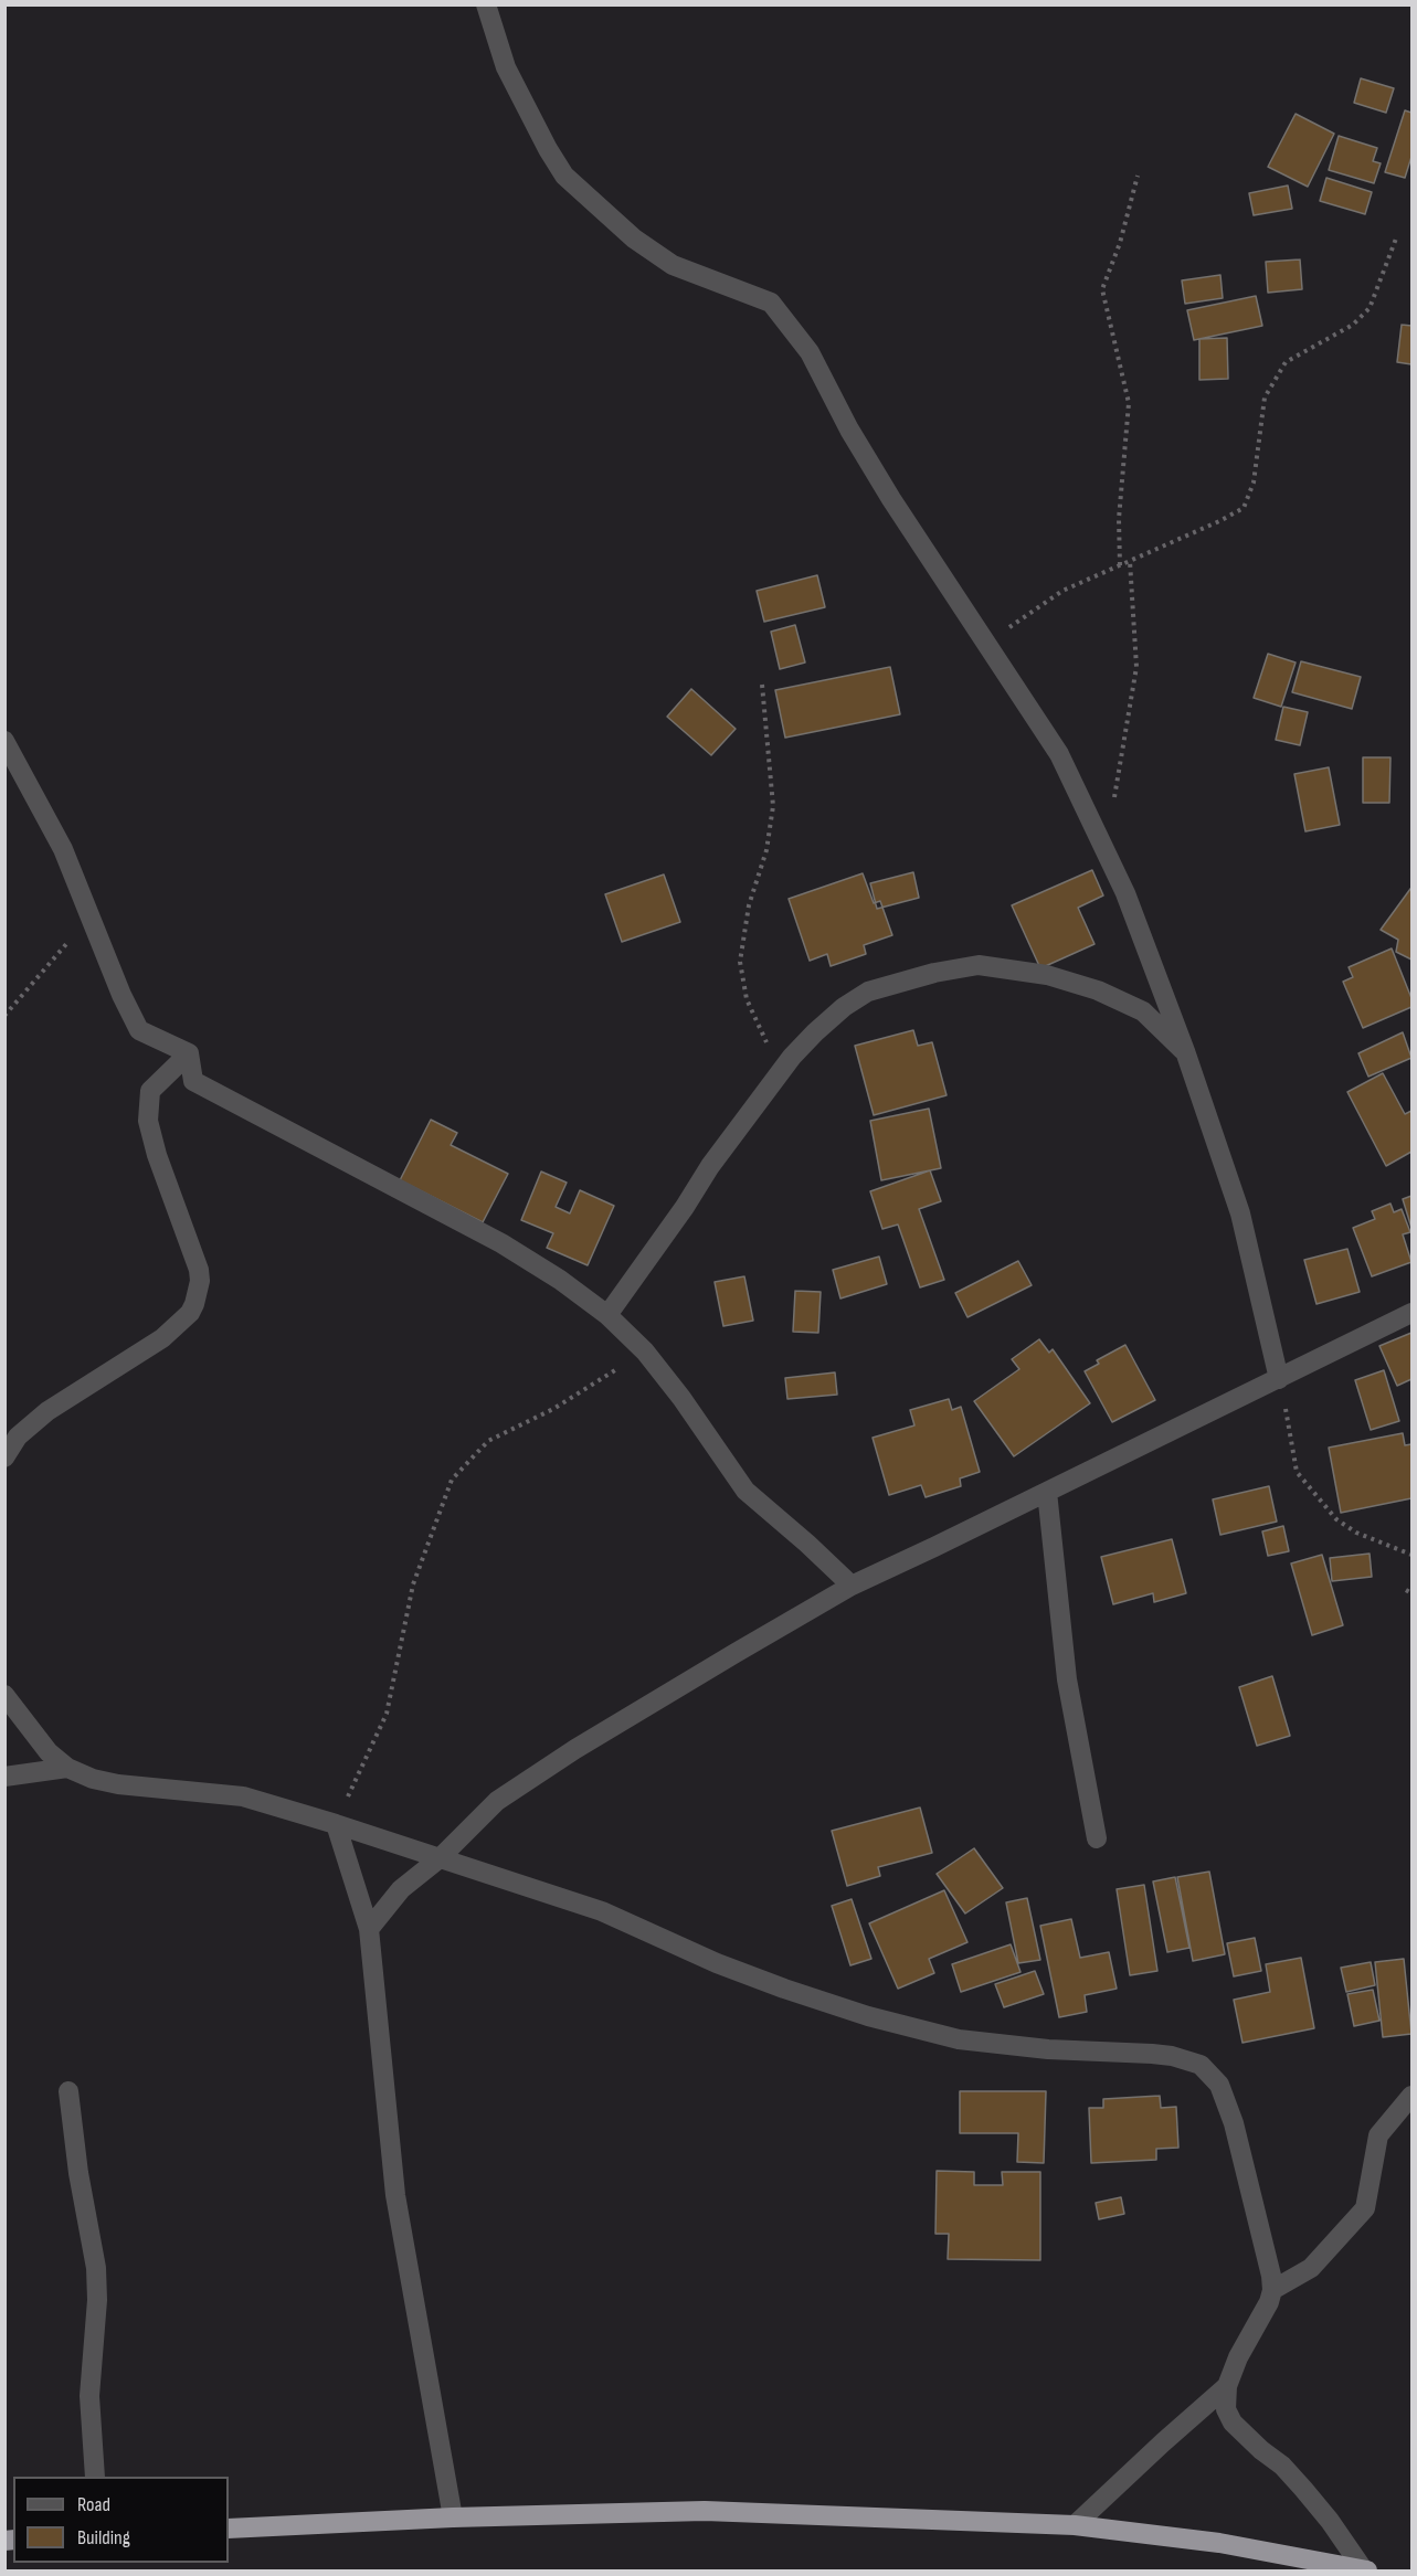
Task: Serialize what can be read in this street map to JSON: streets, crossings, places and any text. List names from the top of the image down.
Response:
{
  "legend": ["Road", "Building"]
}
